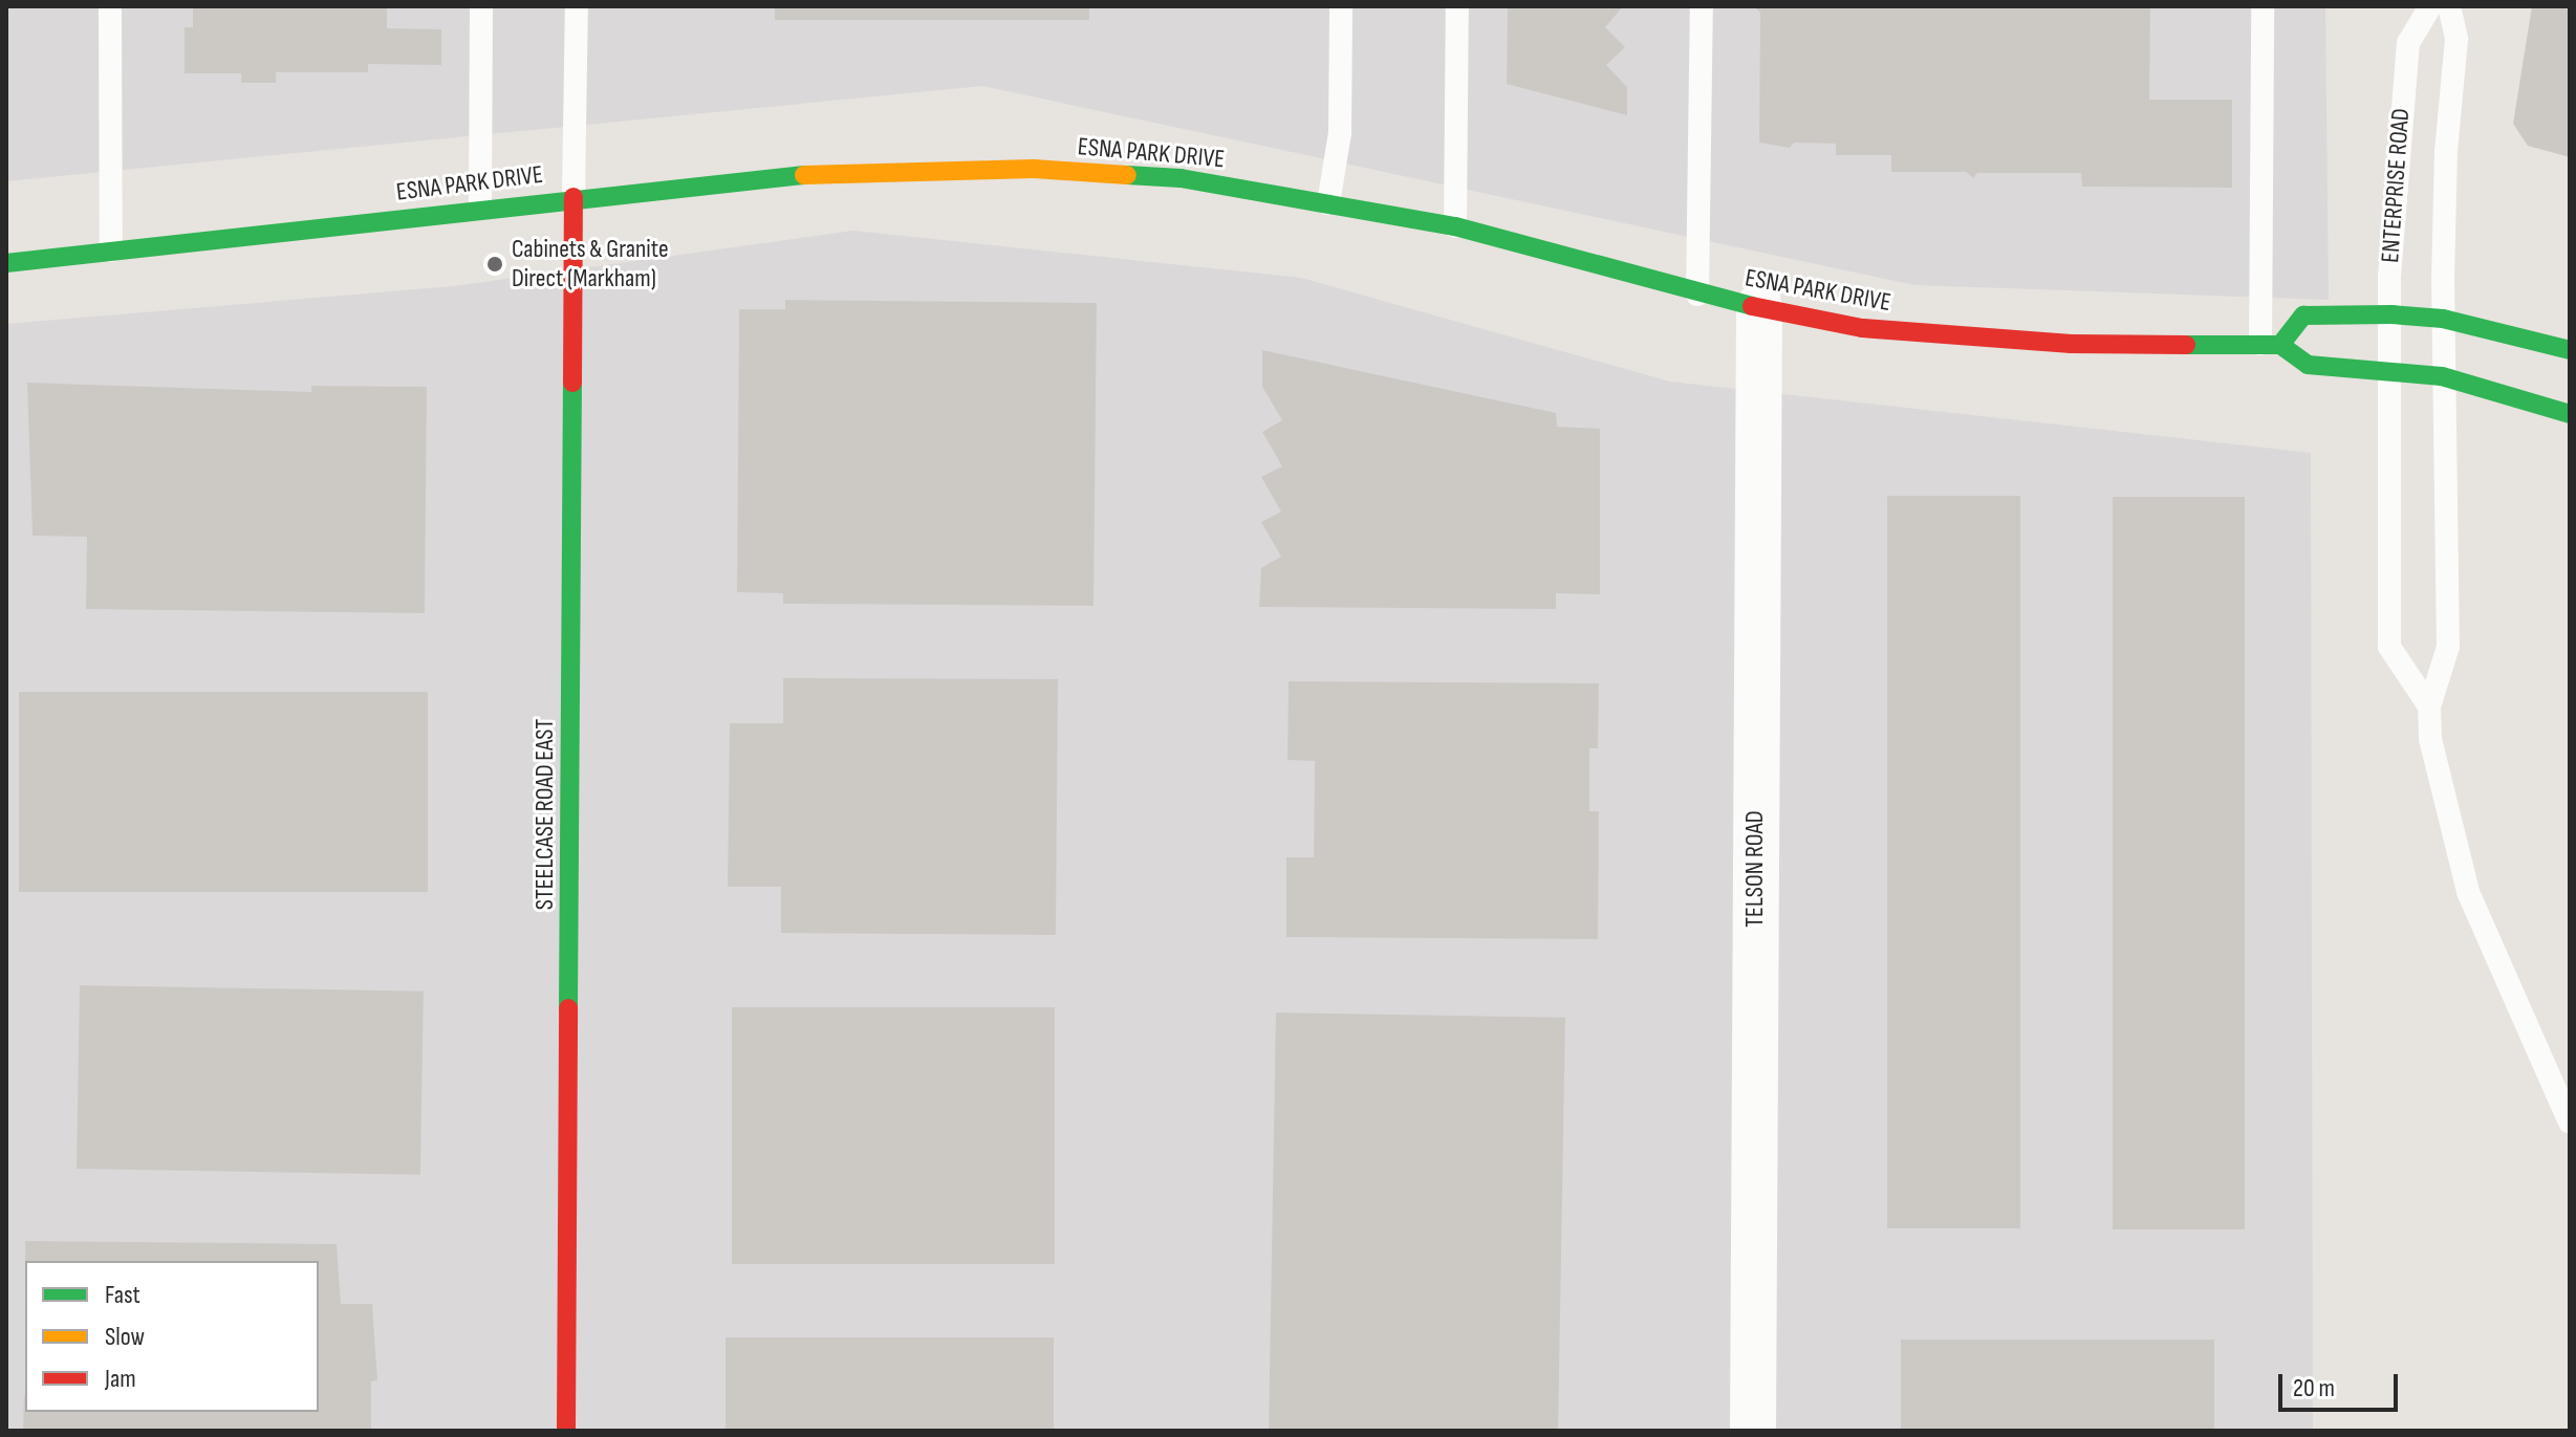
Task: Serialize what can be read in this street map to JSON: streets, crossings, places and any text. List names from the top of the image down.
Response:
{
  "streets": {
    "street": ["ESNA PARK DRIVE", "STEELCASE ROAD EAST", "TELSON ROAD"],
    "lane": ["ENTERPRISE ROAD"]
  },
  "crossings": [
    ["ESNA PARK DRIVE", "STEELCASE ROAD EAST"],
    ["ESNA PARK DRIVE", "TELSON ROAD"]
  ],
  "places": ["Cabinets & Granite Direct (Markham)"],
  "legend": ["Fast", "Slow", "Jam"],
  "scale_bar": "20 m"
}
